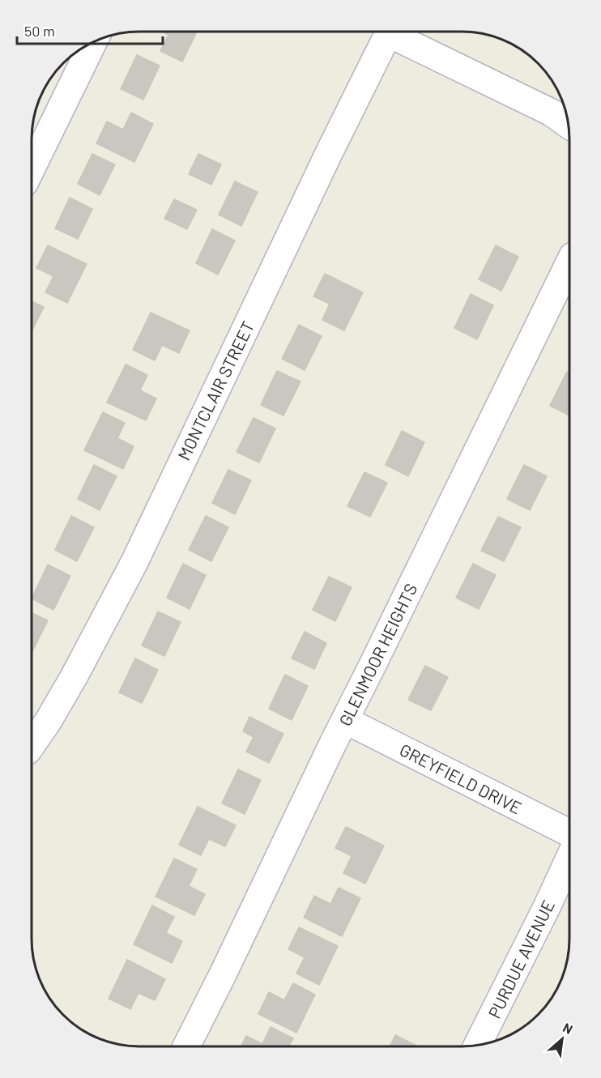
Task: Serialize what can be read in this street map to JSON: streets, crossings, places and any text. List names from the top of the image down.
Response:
{
  "streets": {
    "street": [
      "MONTCLAIR STREET",
      "GLENMOOR HEIGHTS",
      "GREYFIELD DRIVE",
      "PURDUE AVENUE"
    ]
  },
  "crossings": [
    ["GLENMOOR HEIGHTS", "GREYFIELD DRIVE"]
  ],
  "scale_bar": "50 m",
  "north": "top right"
}
